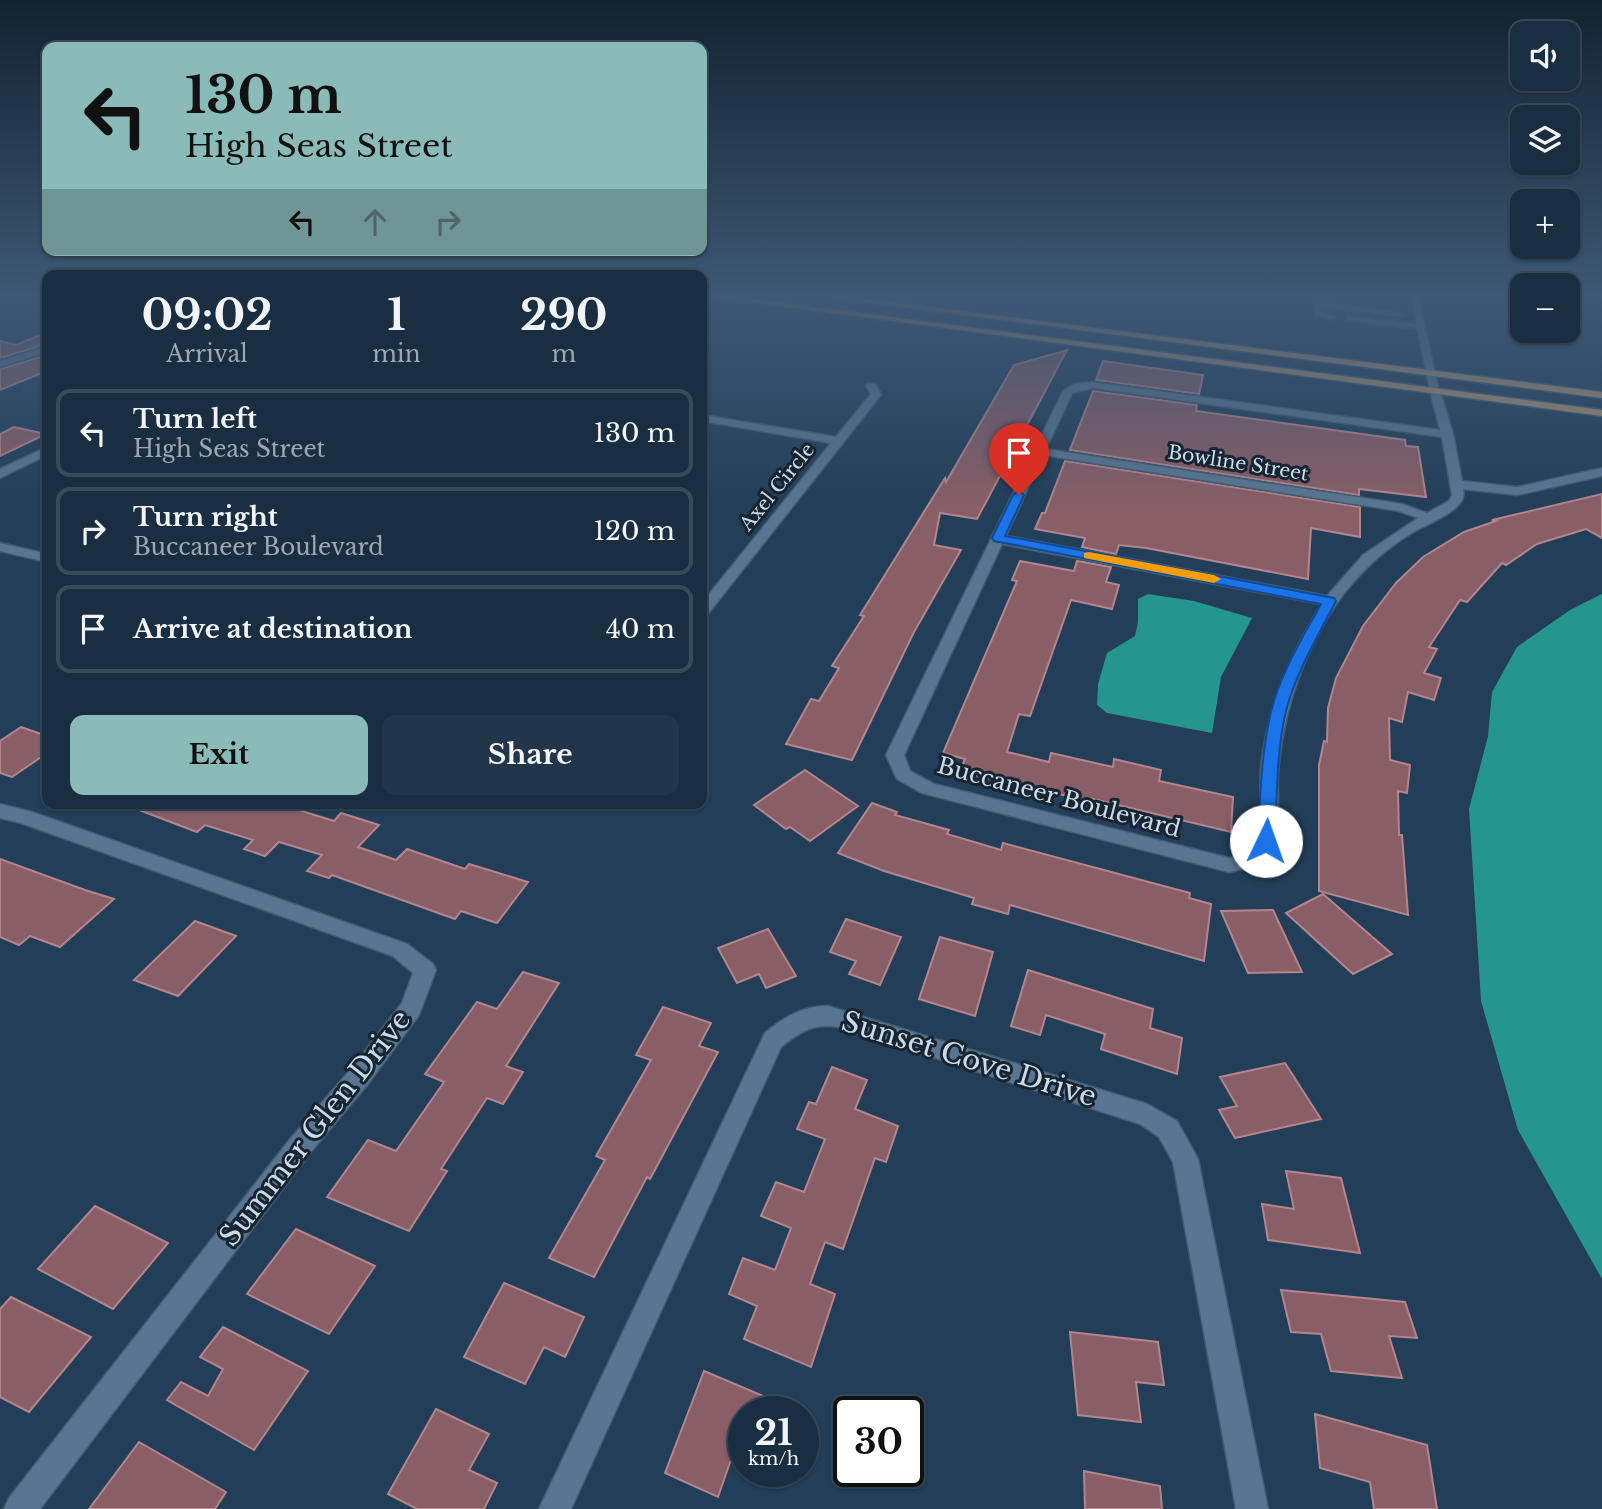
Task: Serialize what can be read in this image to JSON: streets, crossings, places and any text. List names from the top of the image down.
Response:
{
  "streets": {
    "street": [
      "Bowline Street",
      "Axel Circle",
      "Buccaneer Boulevard",
      "Sunset Cove Drive",
      "Summer Glen Drive"
    ]
  },
  "crossings": [
    ["Bowline Street", "Buccaneer Boulevard"]
  ],
  "page": {
    "map_buttons": ["+", "−"],
    "turn": ["130 m", "High Seas Street"],
    "eta": [
      "09:02",
      "Arrival",
      "1",
      "min",
      "290",
      "m"
    ],
    "list": [
      {
        "name": "Turn left",
        "note": "High Seas Street",
        "value": "130 m"
      },
      {
        "name": "Turn right",
        "note": "Buccaneer Boulevard",
        "value": "120 m"
      },
      {
        "name": "Arrive at destination",
        "value": "40 m"
      }
    ],
    "buttons": ["Exit", "Share"],
    "speed": "21 km/h",
    "limit": "30"
  }
}
